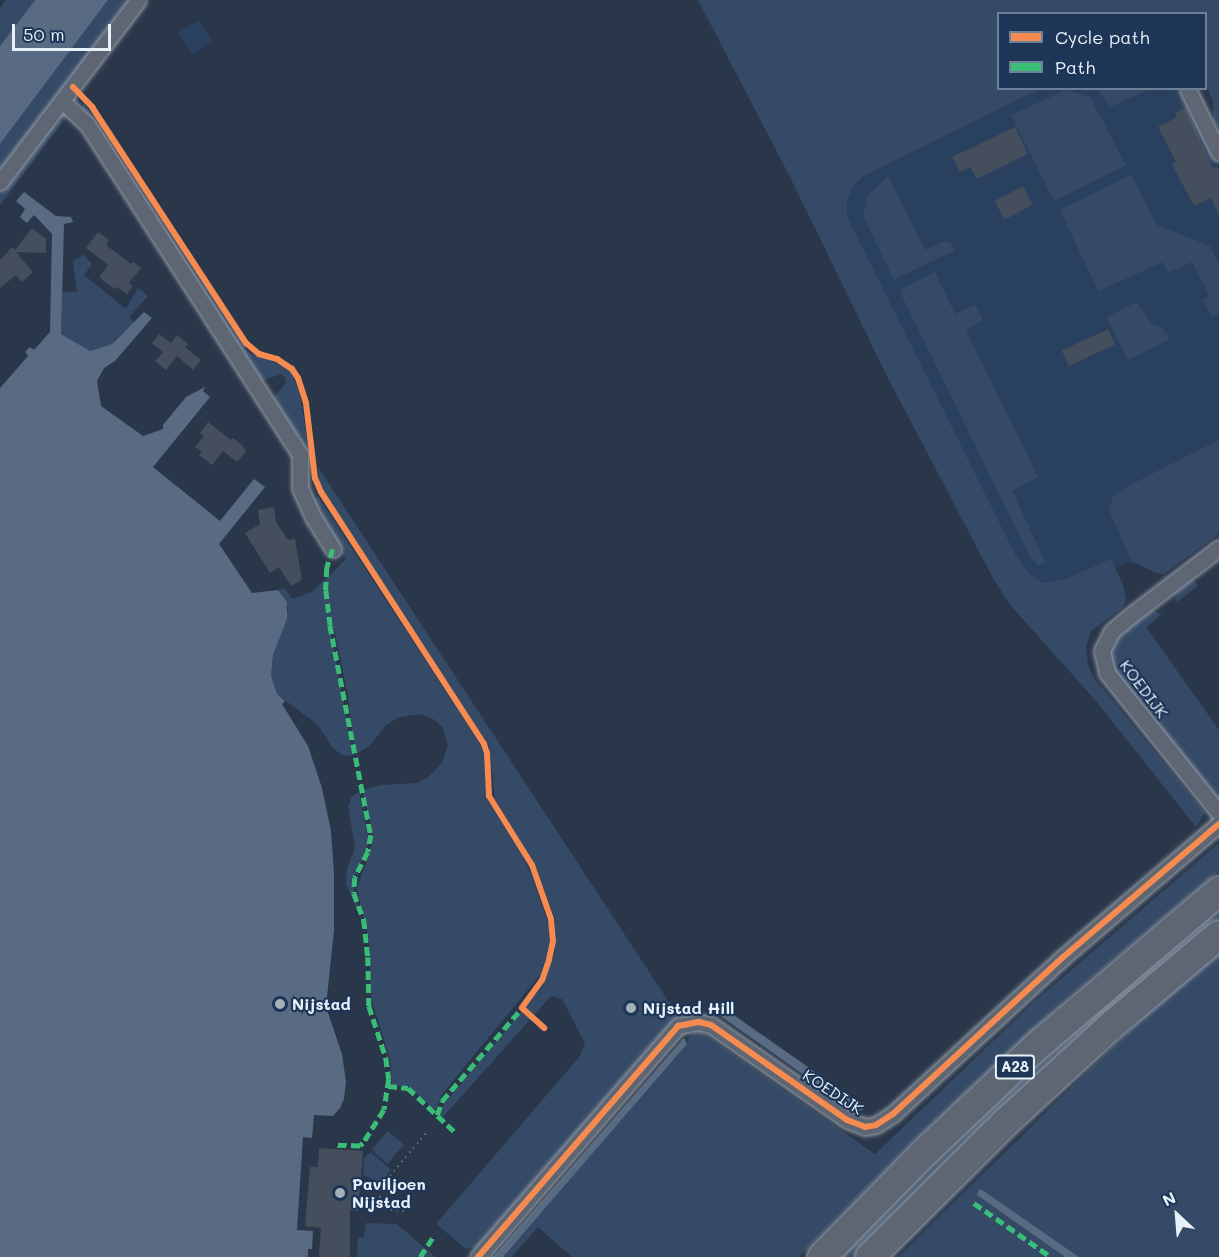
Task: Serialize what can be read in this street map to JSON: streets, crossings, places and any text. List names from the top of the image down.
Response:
{
  "streets": {
    "highway": ["A28"],
    "street": ["KOEDIJK"]
  },
  "places": ["Nijstad", "Nijstad Hill", "Paviljoen Nijstad"],
  "legend": ["Cycle path", "Path"],
  "scale_bar": "50 m",
  "north": "top left"
}
